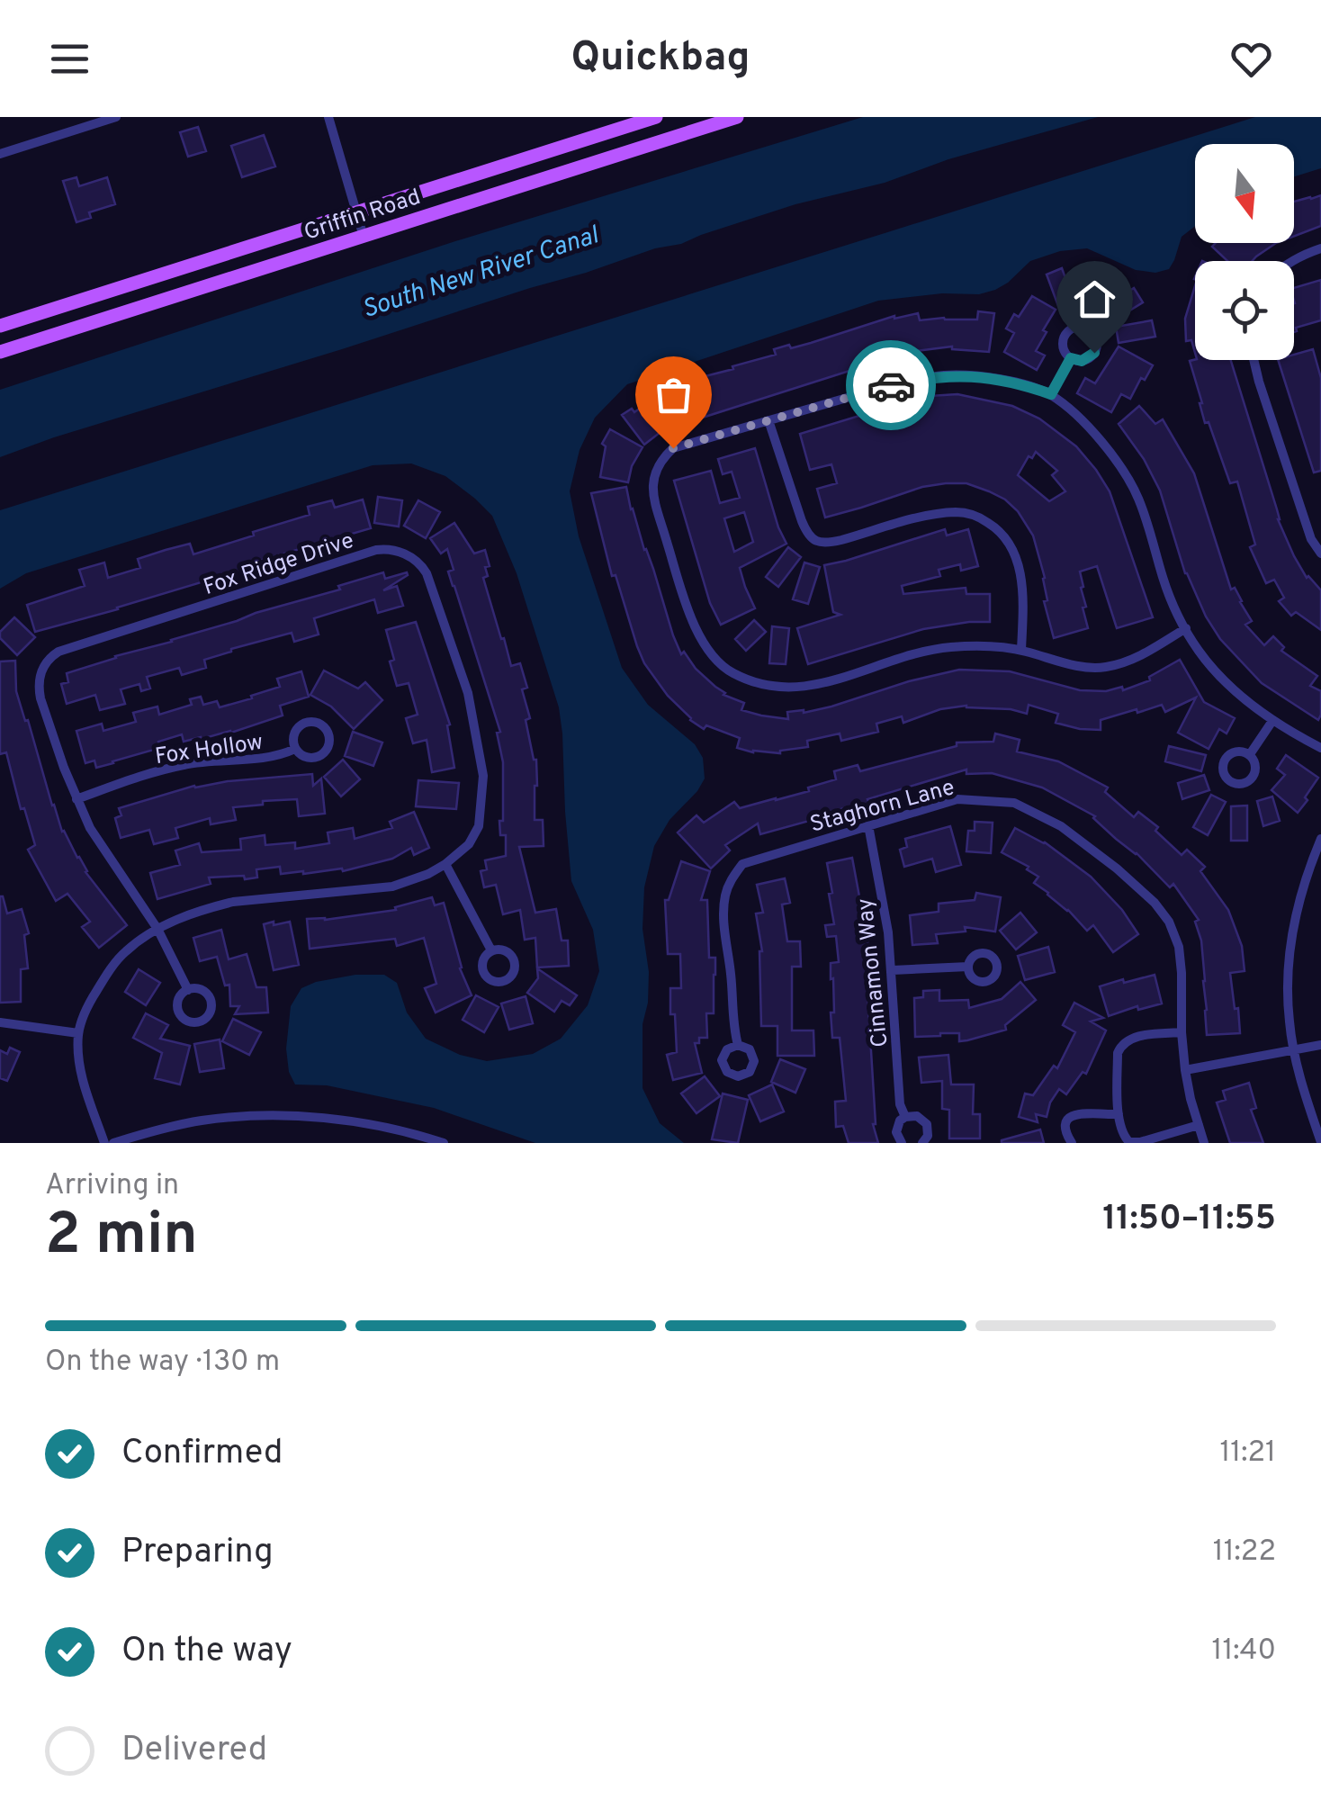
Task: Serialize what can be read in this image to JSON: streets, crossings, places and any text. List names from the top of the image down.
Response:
{
  "streets": {
    "main road": ["Griffin Road"],
    "street": [
      "Fox Ridge Drive",
      "Fox Hollow",
      "Staghorn Lane",
      "Cinnamon Way"
    ]
  },
  "crossings": [
    ["Fox Ridge Drive", "Fox Hollow"],
    ["Staghorn Lane", "Cinnamon Way"]
  ],
  "water": ["South New River Canal"],
  "north": "bottom",
  "page": {
    "header": "Quickbag",
    "heading": ["2 min", "Arriving in", "11:50–11:55"],
    "bar": "On the way · 130 m",
    "list": [
      ["Confirmed", "11:21"],
      ["Preparing", "11:22"],
      ["On the way", "11:40"],
      "Delivered"
    ]
  }
}
